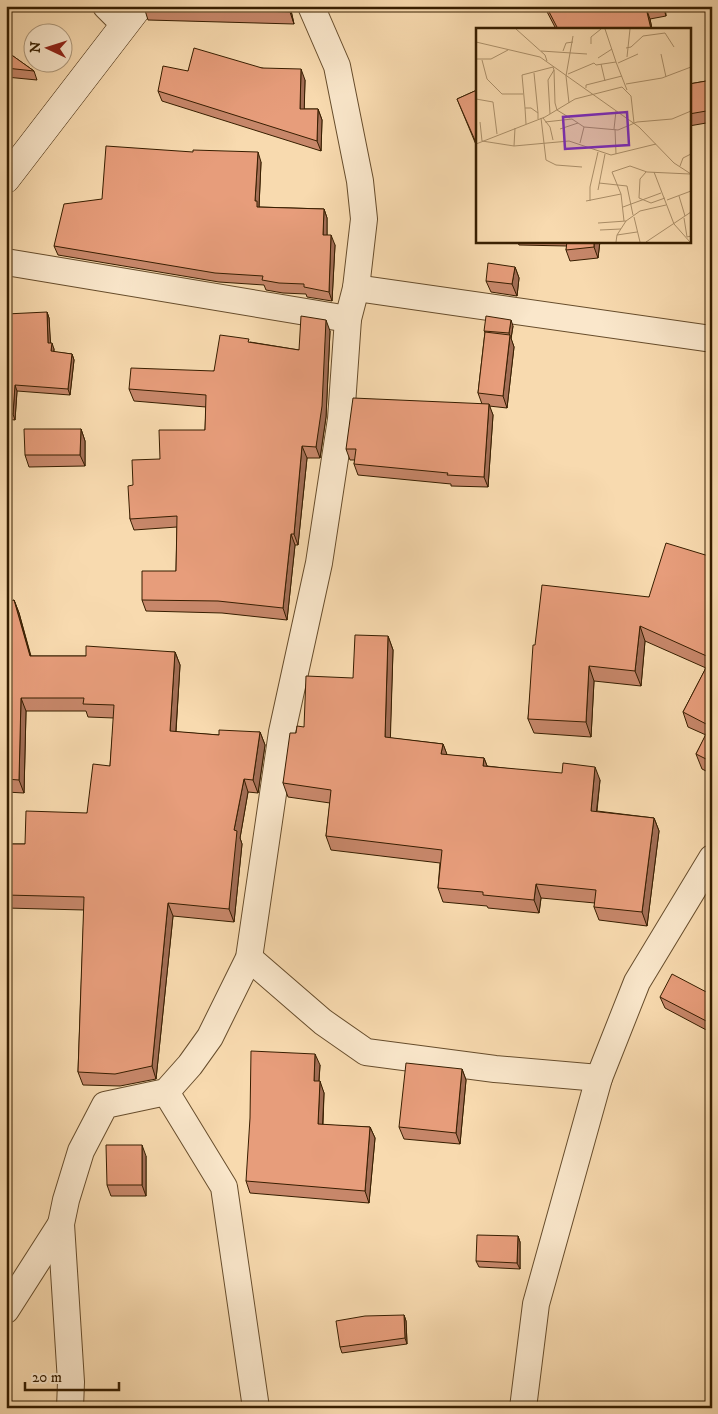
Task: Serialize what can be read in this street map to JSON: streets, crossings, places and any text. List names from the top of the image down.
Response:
{
  "scale_bar": "20 m",
  "north": "left"
}
